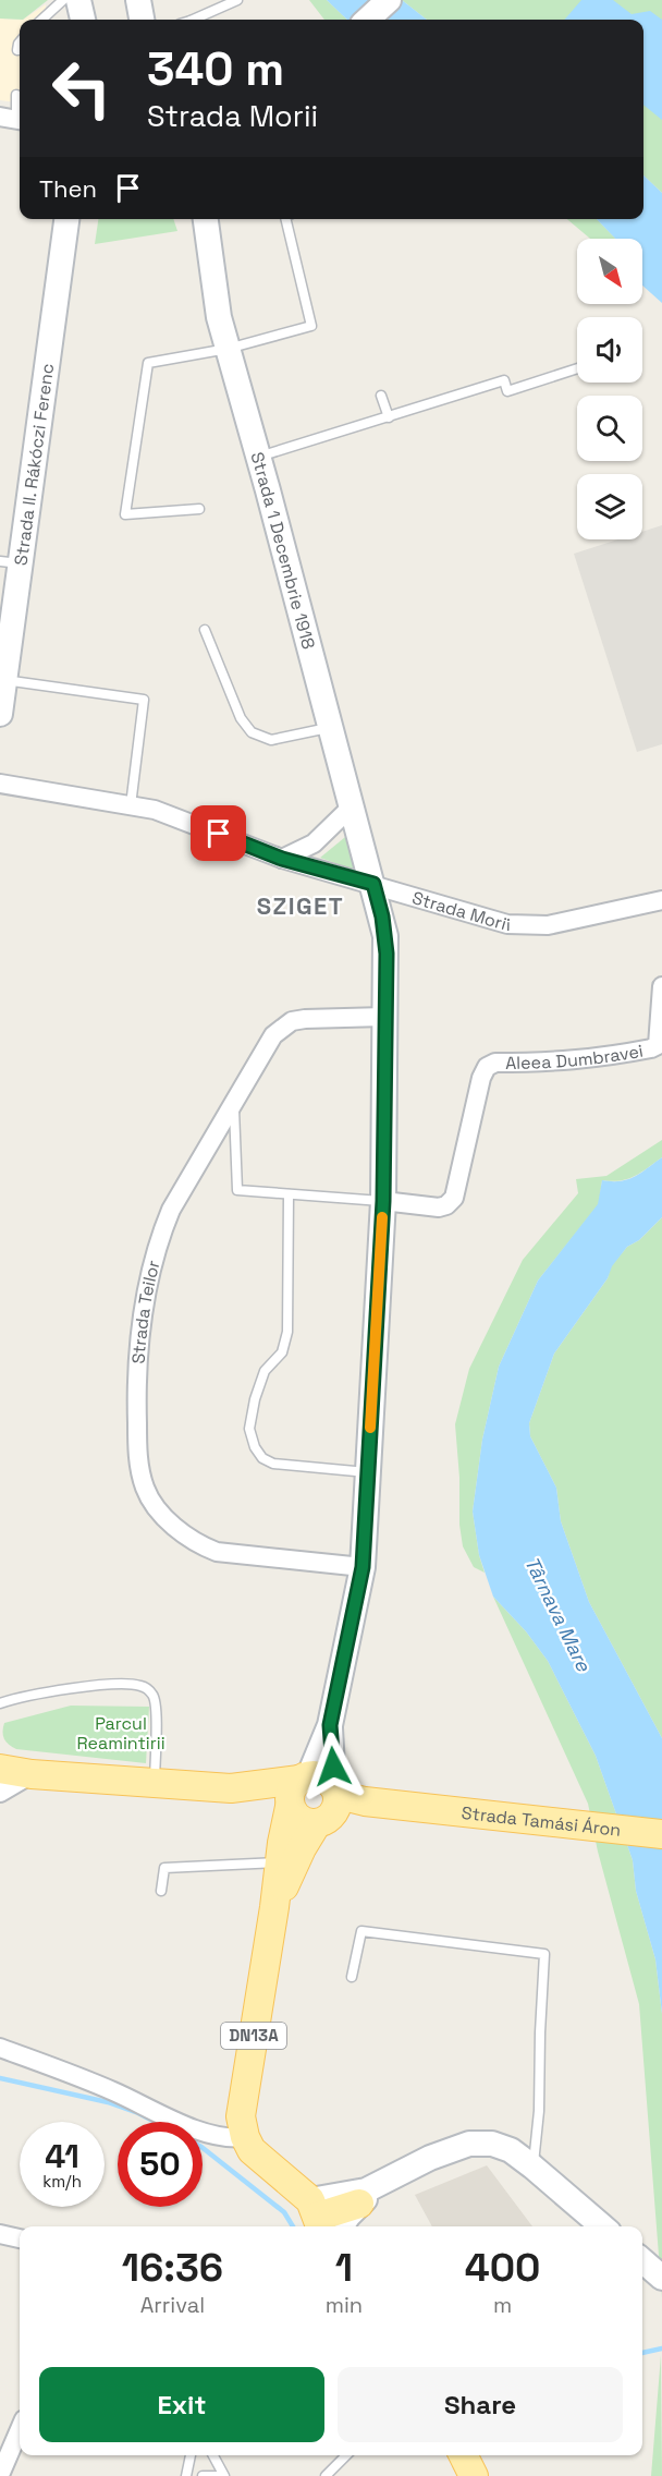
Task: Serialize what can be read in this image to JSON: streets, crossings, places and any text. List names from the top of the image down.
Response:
{
  "streets": {
    "main road": [
      "Strada II. Rákóczi Ferenc",
      "Strada 1 Decembrie 1918",
      "Strada Tamási Áron",
      "DN13A"
    ],
    "street": ["Strada Morii", "Aleea Dumbravei", "Strada Teilor"]
  },
  "crossings": [
    ["Strada 1 Decembrie 1918", "Strada Morii"],
    ["Strada 1 Decembrie 1918", "Aleea Dumbravei"],
    ["Strada 1 Decembrie 1918", "Strada Teilor"],
    ["Strada 1 Decembrie 1918", "Strada Tamási Áron"],
    ["Strada 1 Decembrie 1918", "DN13A"],
    ["Strada Tamási Áron", "DN13A"]
  ],
  "districts": ["SZIGET"],
  "water": ["Târnava Mare"],
  "parks": ["Parcul Reamintirii"],
  "north": "bottom right",
  "page": {
    "turn": ["340 m", "Strada Morii"],
    "then": "Then",
    "speed": "41 km/h",
    "limit": "50",
    "eta": [
      "16:36",
      "Arrival",
      "1",
      "min",
      "400",
      "m"
    ],
    "buttons": ["Exit", "Share"]
  }
}
